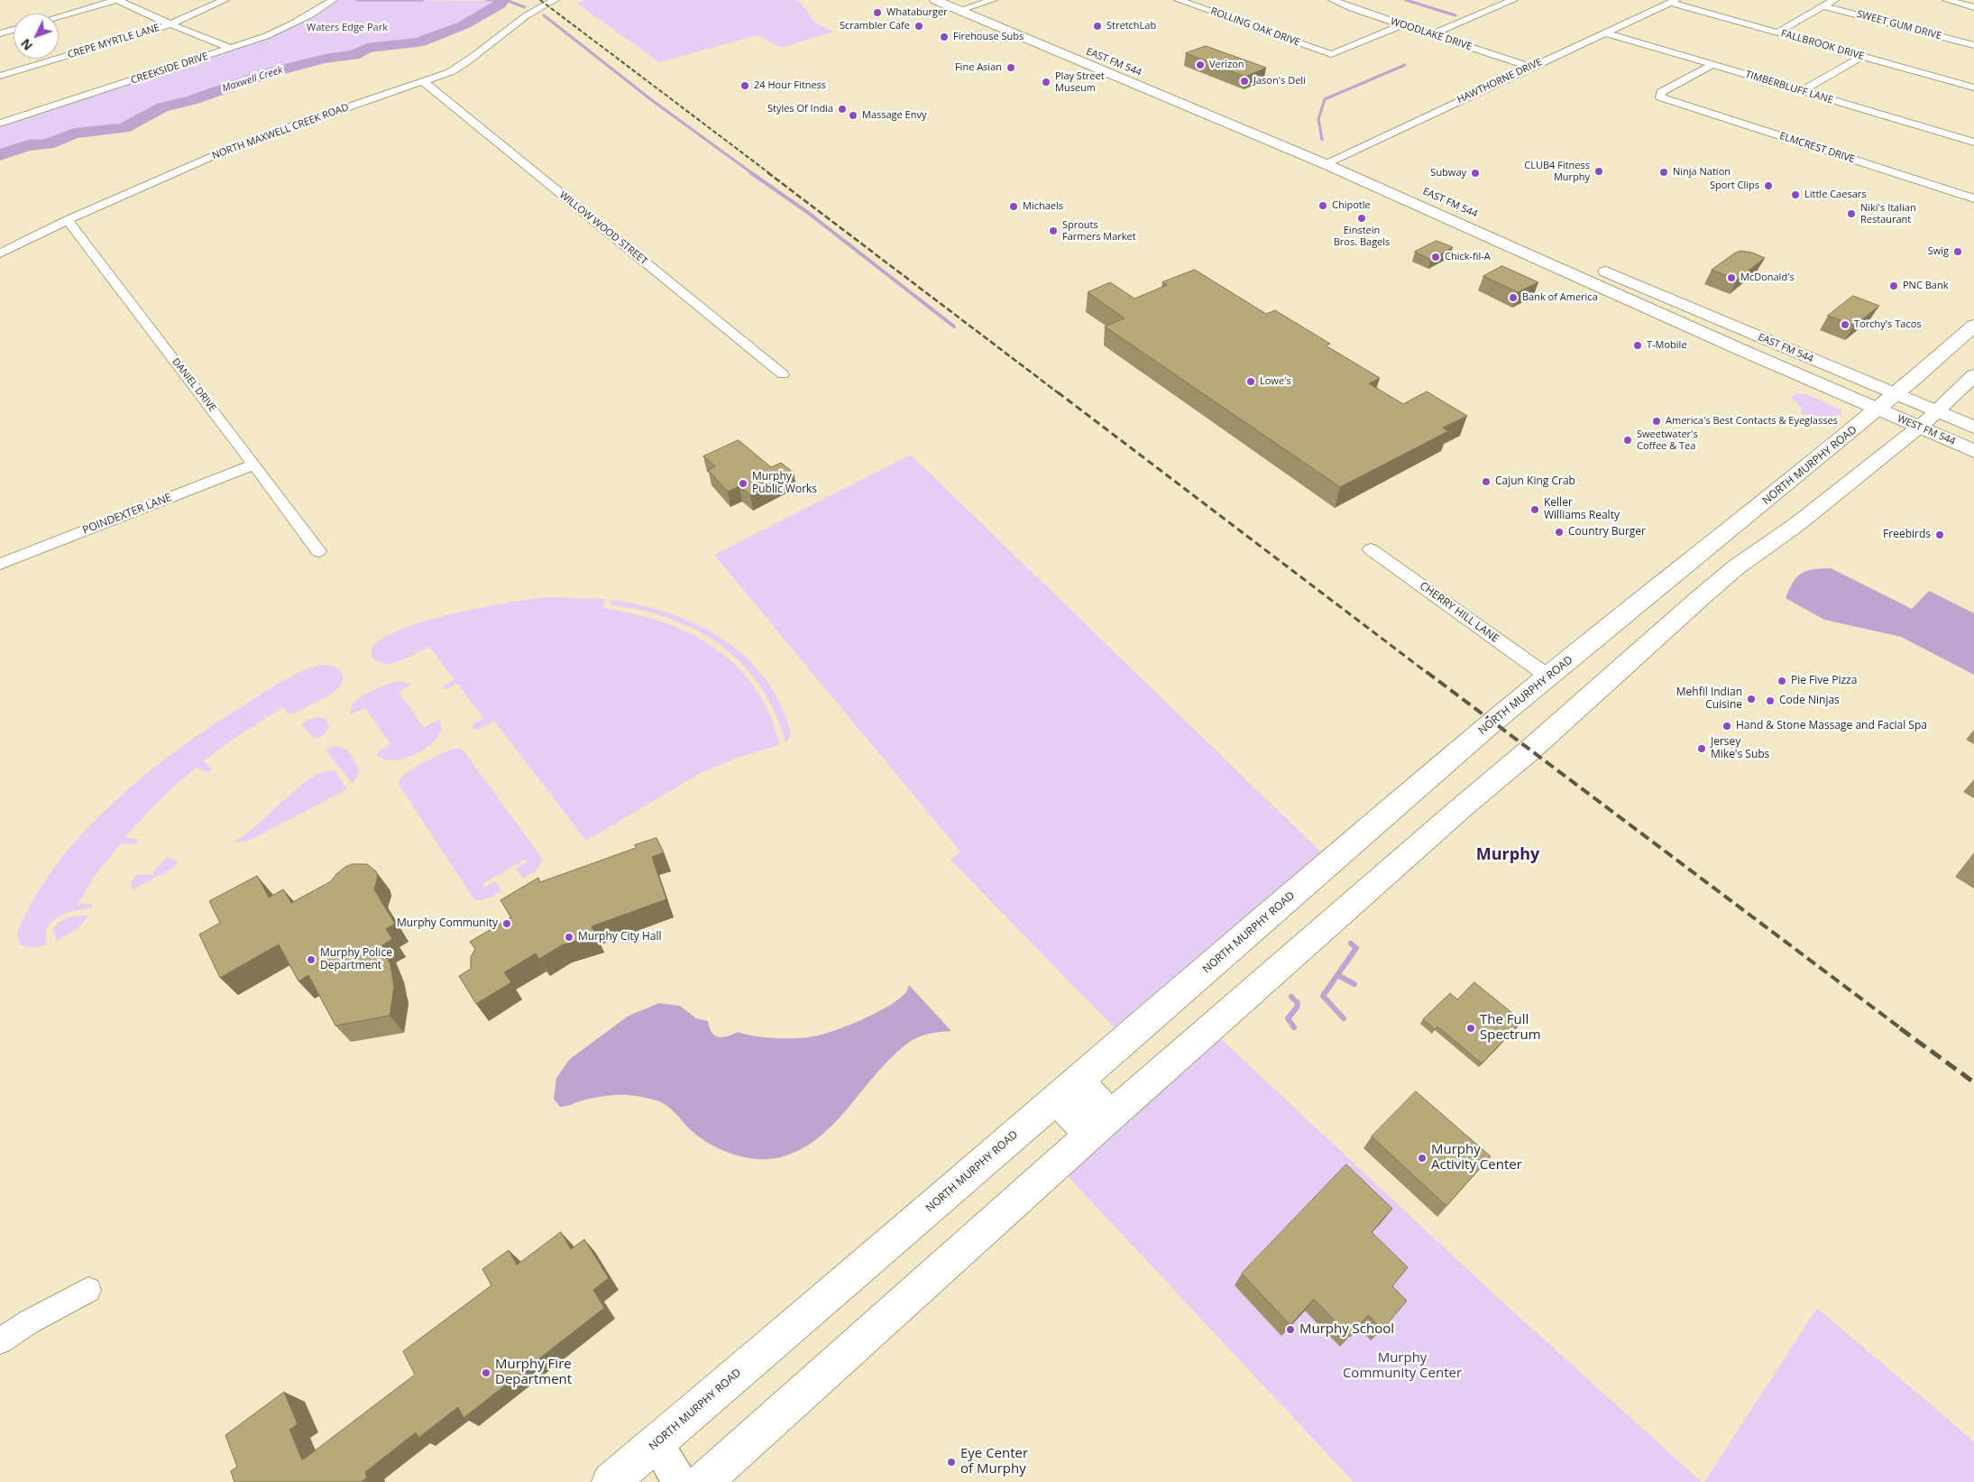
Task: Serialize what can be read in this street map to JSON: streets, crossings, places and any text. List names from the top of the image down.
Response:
{
  "streets": {
    "main road": ["EAST FM 544", "WEST FM 544", "NORTH MURPHY ROAD"],
    "street": [
      "SWEET GUM DRIVE",
      "ROLLING OAK DRIVE",
      "WOODLAKE DRIVE",
      "CREPE MYRTLE LANE",
      "FALLBROOK DRIVE",
      "CREEKSIDE DRIVE",
      "HAWTHORNE DRIVE",
      "TIMBERBLUFF LANE",
      "NORTH MAXWELL CREEK ROAD",
      "ELMCREST DRIVE",
      "WILLOW WOOD STREET",
      "DANIEL DRIVE",
      "POINDEXTER LANE",
      "CHERRY HILL LANE"
    ]
  },
  "crossings": [
    ["ROLLING OAK DRIVE", "WOODLAKE DRIVE"],
    ["WOODLAKE DRIVE", "HAWTHORNE DRIVE"],
    ["FALLBROOK DRIVE", "HAWTHORNE DRIVE"],
    ["EAST FM 544", "HAWTHORNE DRIVE"],
    ["EAST FM 544", "WEST FM 544"],
    ["EAST FM 544", "NORTH MURPHY ROAD"],
    ["HAWTHORNE DRIVE", "TIMBERBLUFF LANE"],
    ["TIMBERBLUFF LANE", "ELMCREST DRIVE"],
    ["NORTH MAXWELL CREEK ROAD", "WILLOW WOOD STREET"],
    ["NORTH MAXWELL CREEK ROAD", "DANIEL DRIVE"],
    ["DANIEL DRIVE", "POINDEXTER LANE"],
    ["WEST FM 544", "NORTH MURPHY ROAD"],
    ["NORTH MURPHY ROAD", "CHERRY HILL LANE"]
  ],
  "districts": ["Murphy"],
  "water": ["Maxwell Creek"],
  "parks": ["Waters Edge Park", "Murphy Community Center"],
  "places": [
    "Whataburger",
    "Scrambler Cafe",
    "StretchLab",
    "Firehouse Subs",
    "Verizon",
    "Fine Asian",
    "Jason's Deli",
    "Play Street Museum",
    "24 Hour Fitness",
    "Styles Of India",
    "Massage Envy",
    "CLUB4 Fitness Murphy",
    "Ninja Nation",
    "Subway",
    "Sport Clips",
    "Little Caesars",
    "Chipotle",
    "Michaels",
    "Niki's Italian Restaurant",
    "Einstein Bros. Bagels",
    "Sprouts Farmers Market",
    "Swig",
    "Chick-fil-A",
    "McDonald's",
    "PNC Bank",
    "Bank of America",
    "Torchy's Tacos",
    "T-Mobile",
    "Lowe's",
    "America's Best Contacts & Eyeglasses",
    "Sweetwater's Coffee & Tea",
    "Cajun King Crab",
    "Murphy Public Works",
    "Keller Williams Realty",
    "Country Burger",
    "Freebirds",
    "Pie Five Pizza",
    "Mehfil Indian Cuisine",
    "Code Ninjas",
    "Hand & Stone Massage and Facial Spa",
    "Jersey Mike's Subs",
    "Murphy Community",
    "Murphy City Hall",
    "Murphy Police Department",
    "The Full Spectrum",
    "Murphy Activity Center",
    "Murphy School",
    "Murphy Fire Department",
    "Eye Center of Murphy"
  ],
  "north": "bottom left"
}
